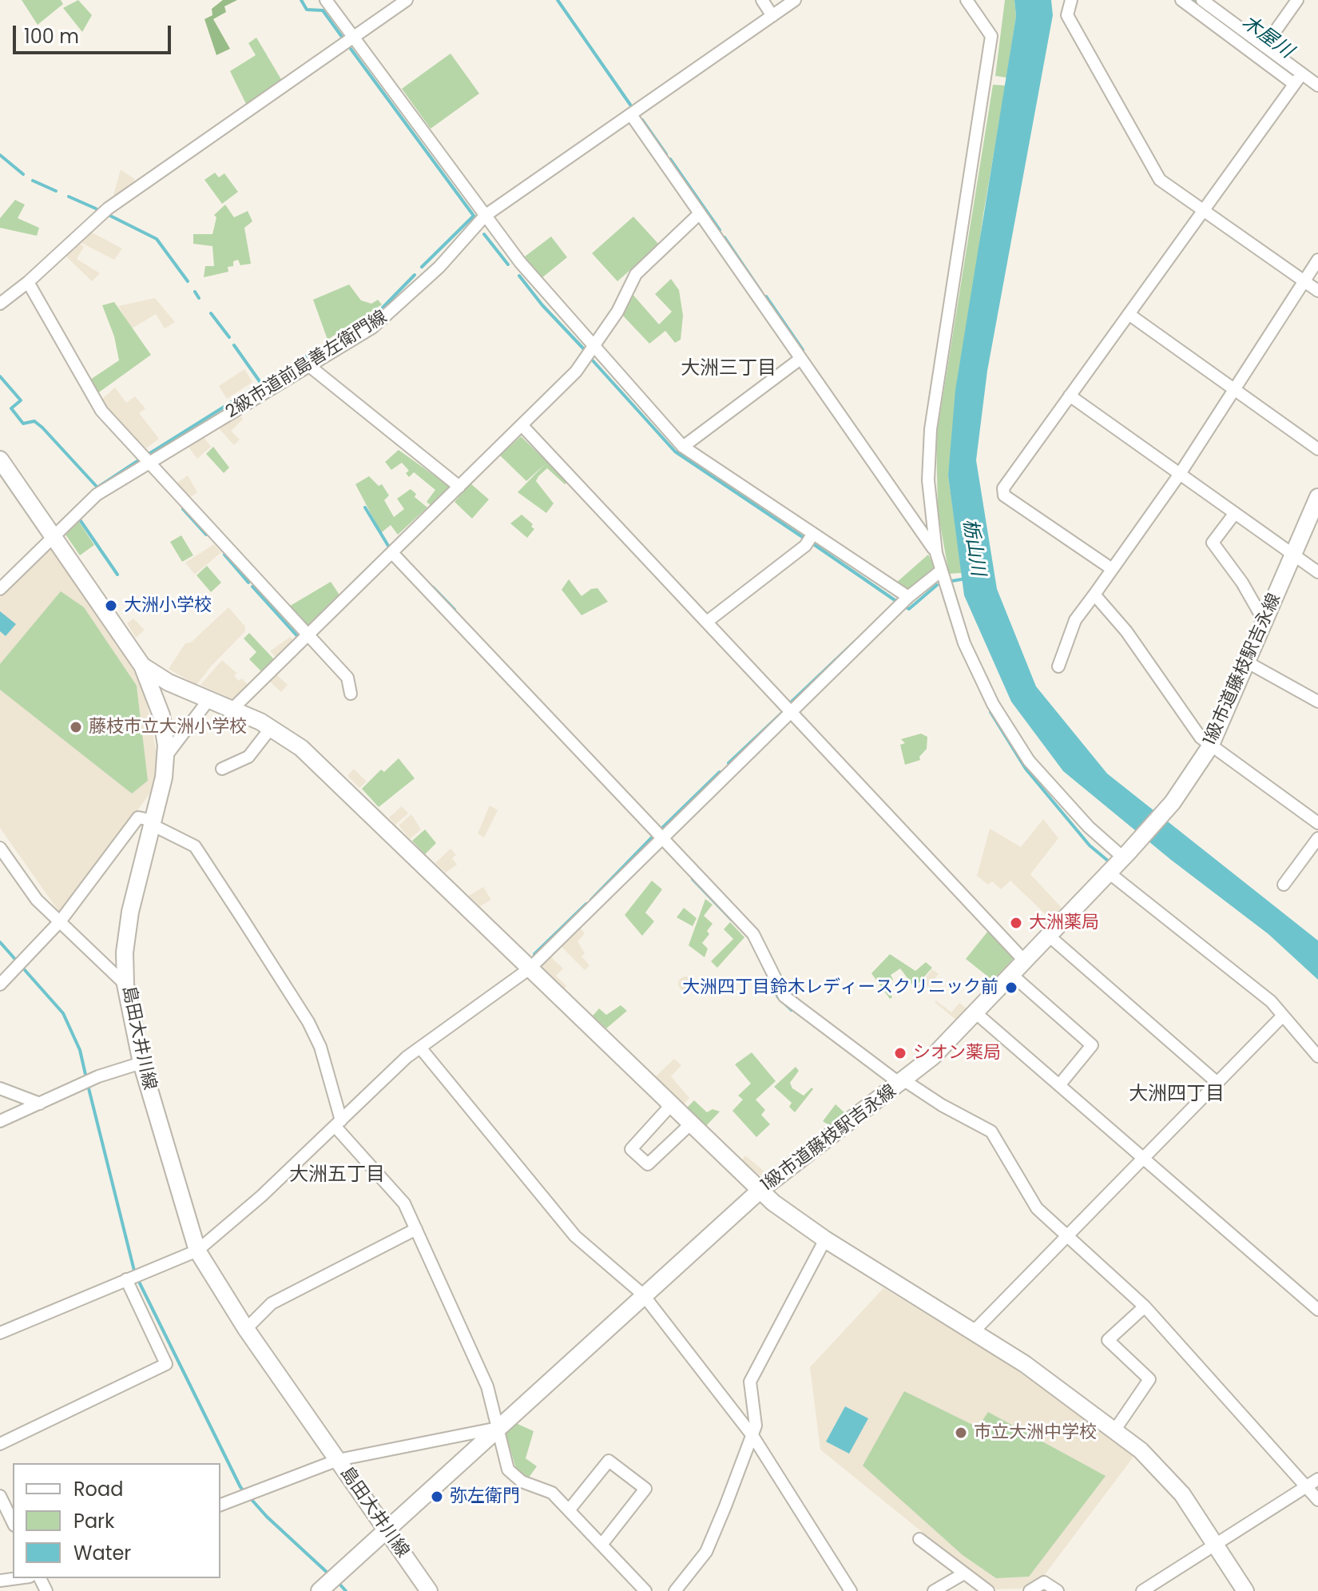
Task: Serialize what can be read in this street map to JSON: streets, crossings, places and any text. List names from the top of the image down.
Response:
{
  "streets": {
    "street": ["2級市道前島善左衛門線", "1級市道藤枝駅吉永線", "島田大井川線"]
  },
  "crossings": [
    ["2級市道前島善左衛門線", "島田大井川線"],
    ["1級市道藤枝駅吉永線", "島田大井川線"]
  ],
  "districts": ["大洲三丁目", "大洲四丁目", "大洲五丁目"],
  "water": ["木屋川", "栃山川"],
  "places": [
    "大洲小学校",
    "藤枝市立大洲小学校",
    "大洲薬局",
    "大洲四丁目鈴木レディースクリニック前",
    "シオン薬局",
    "市立大洲中学校",
    "弥左衛門"
  ],
  "legend": ["Road", "Park", "Water"],
  "scale_bar": "100 m"
}
